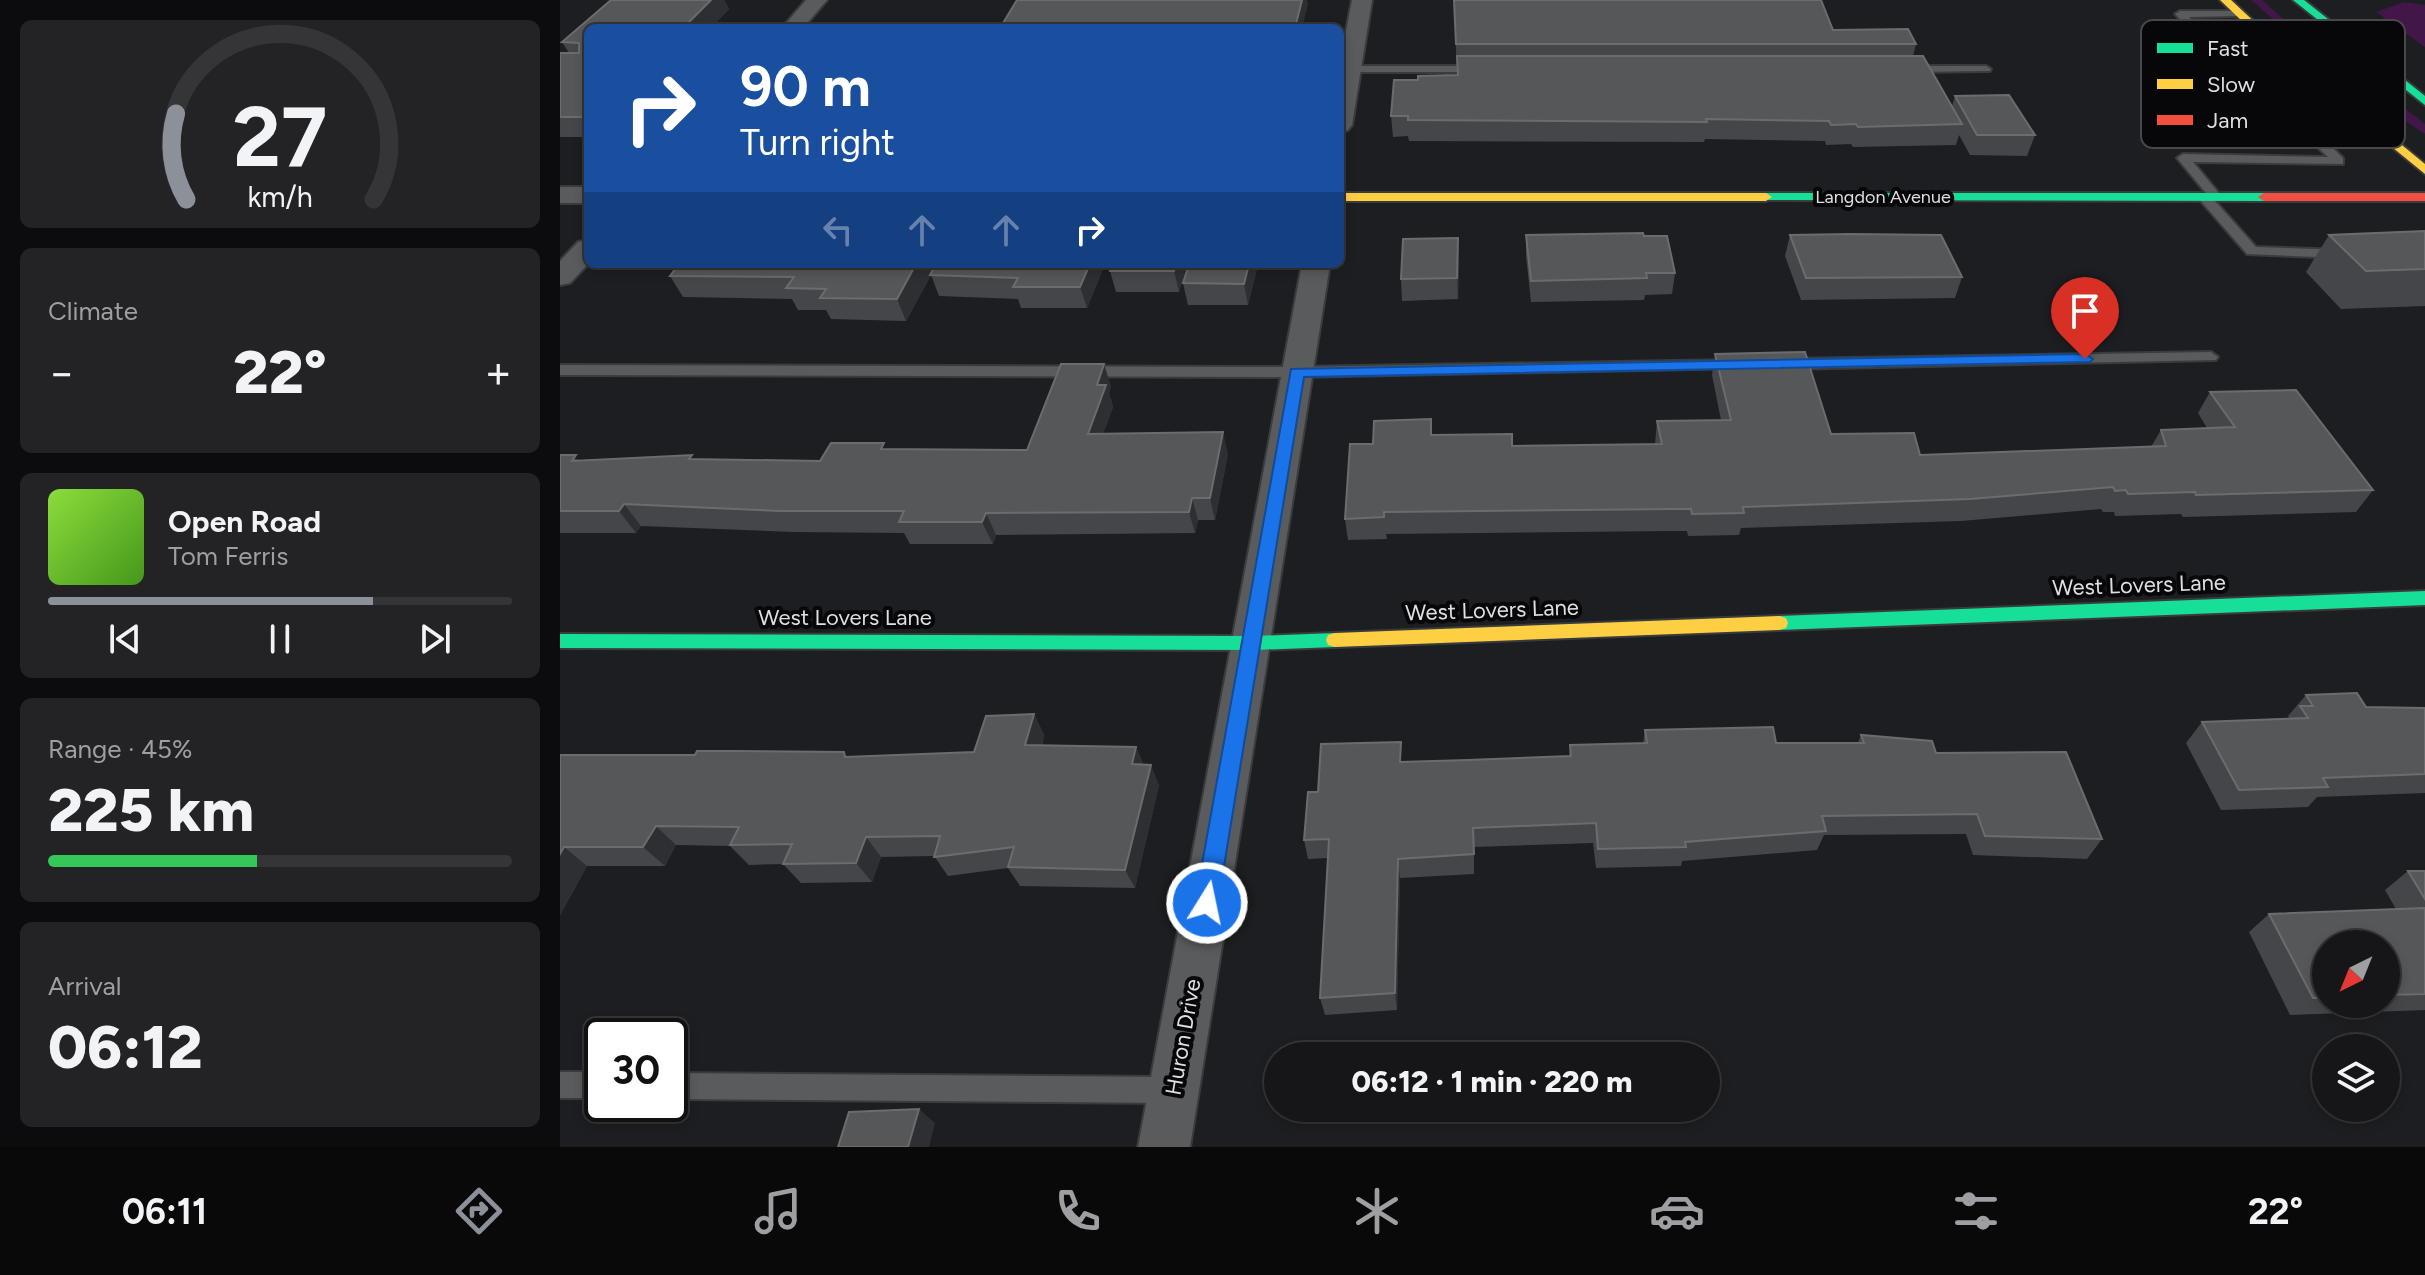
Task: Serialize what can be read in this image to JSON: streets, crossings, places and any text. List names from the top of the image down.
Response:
{
  "streets": {
    "street": ["Langdon Avenue", "West Lovers Lane", "Huron Drive"]
  },
  "crossings": [
    ["West Lovers Lane", "Huron Drive"]
  ],
  "legend": ["Fast", "Slow", "Jam"],
  "north": "bottom left",
  "page": {
    "turn": ["90 m", "Turn right"],
    "tile": [
      "Climate",
      ["Range · 45%", "225 km"],
      ["Arrival", "06:12"]
    ],
    "heat": ["−", "22°", "+"],
    "song": ["Open Road", "Tom Ferris"],
    "limit": "30",
    "trip": "06:12 · 1 min · 220 m",
    "tabs": ["06:11", "22°"],
    "gauge": ["27", "km/h"]
  }
}
